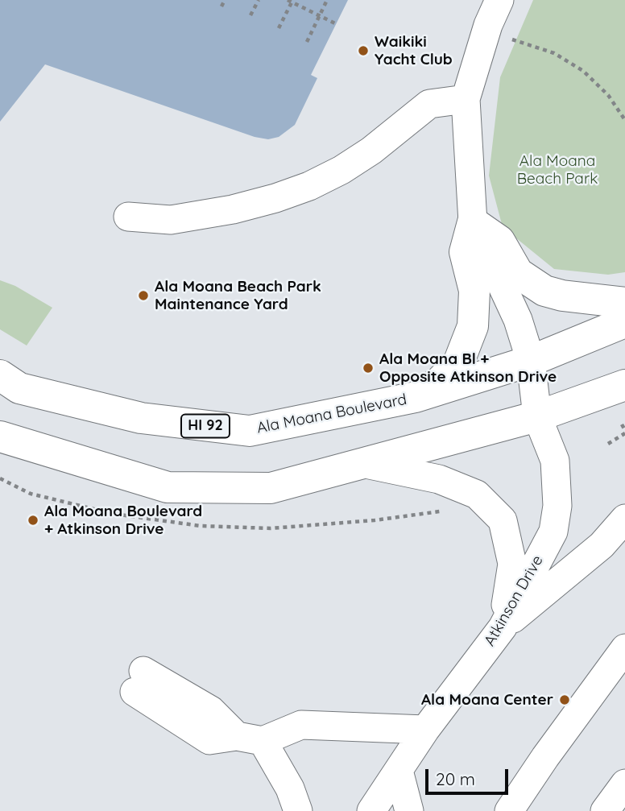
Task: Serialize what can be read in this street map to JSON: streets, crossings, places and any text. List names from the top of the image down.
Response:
{
  "streets": {
    "main road": ["Ala Moana Boulevard", "HI 92"],
    "street": ["Atkinson Drive"]
  },
  "crossings": [
    ["Ala Moana Boulevard", "Atkinson Drive"]
  ],
  "parks": ["Ala Moana Beach Park"],
  "places": [
    "Waikiki Yacht Club",
    "Ala Moana Beach Park Maintenance Yard",
    "Ala Moana Bl + Opposite Atkinson Drive",
    "Ala Moana Boulevard + Atkinson Drive",
    "Ala Moana Center"
  ],
  "scale_bar": "20 m"
}
